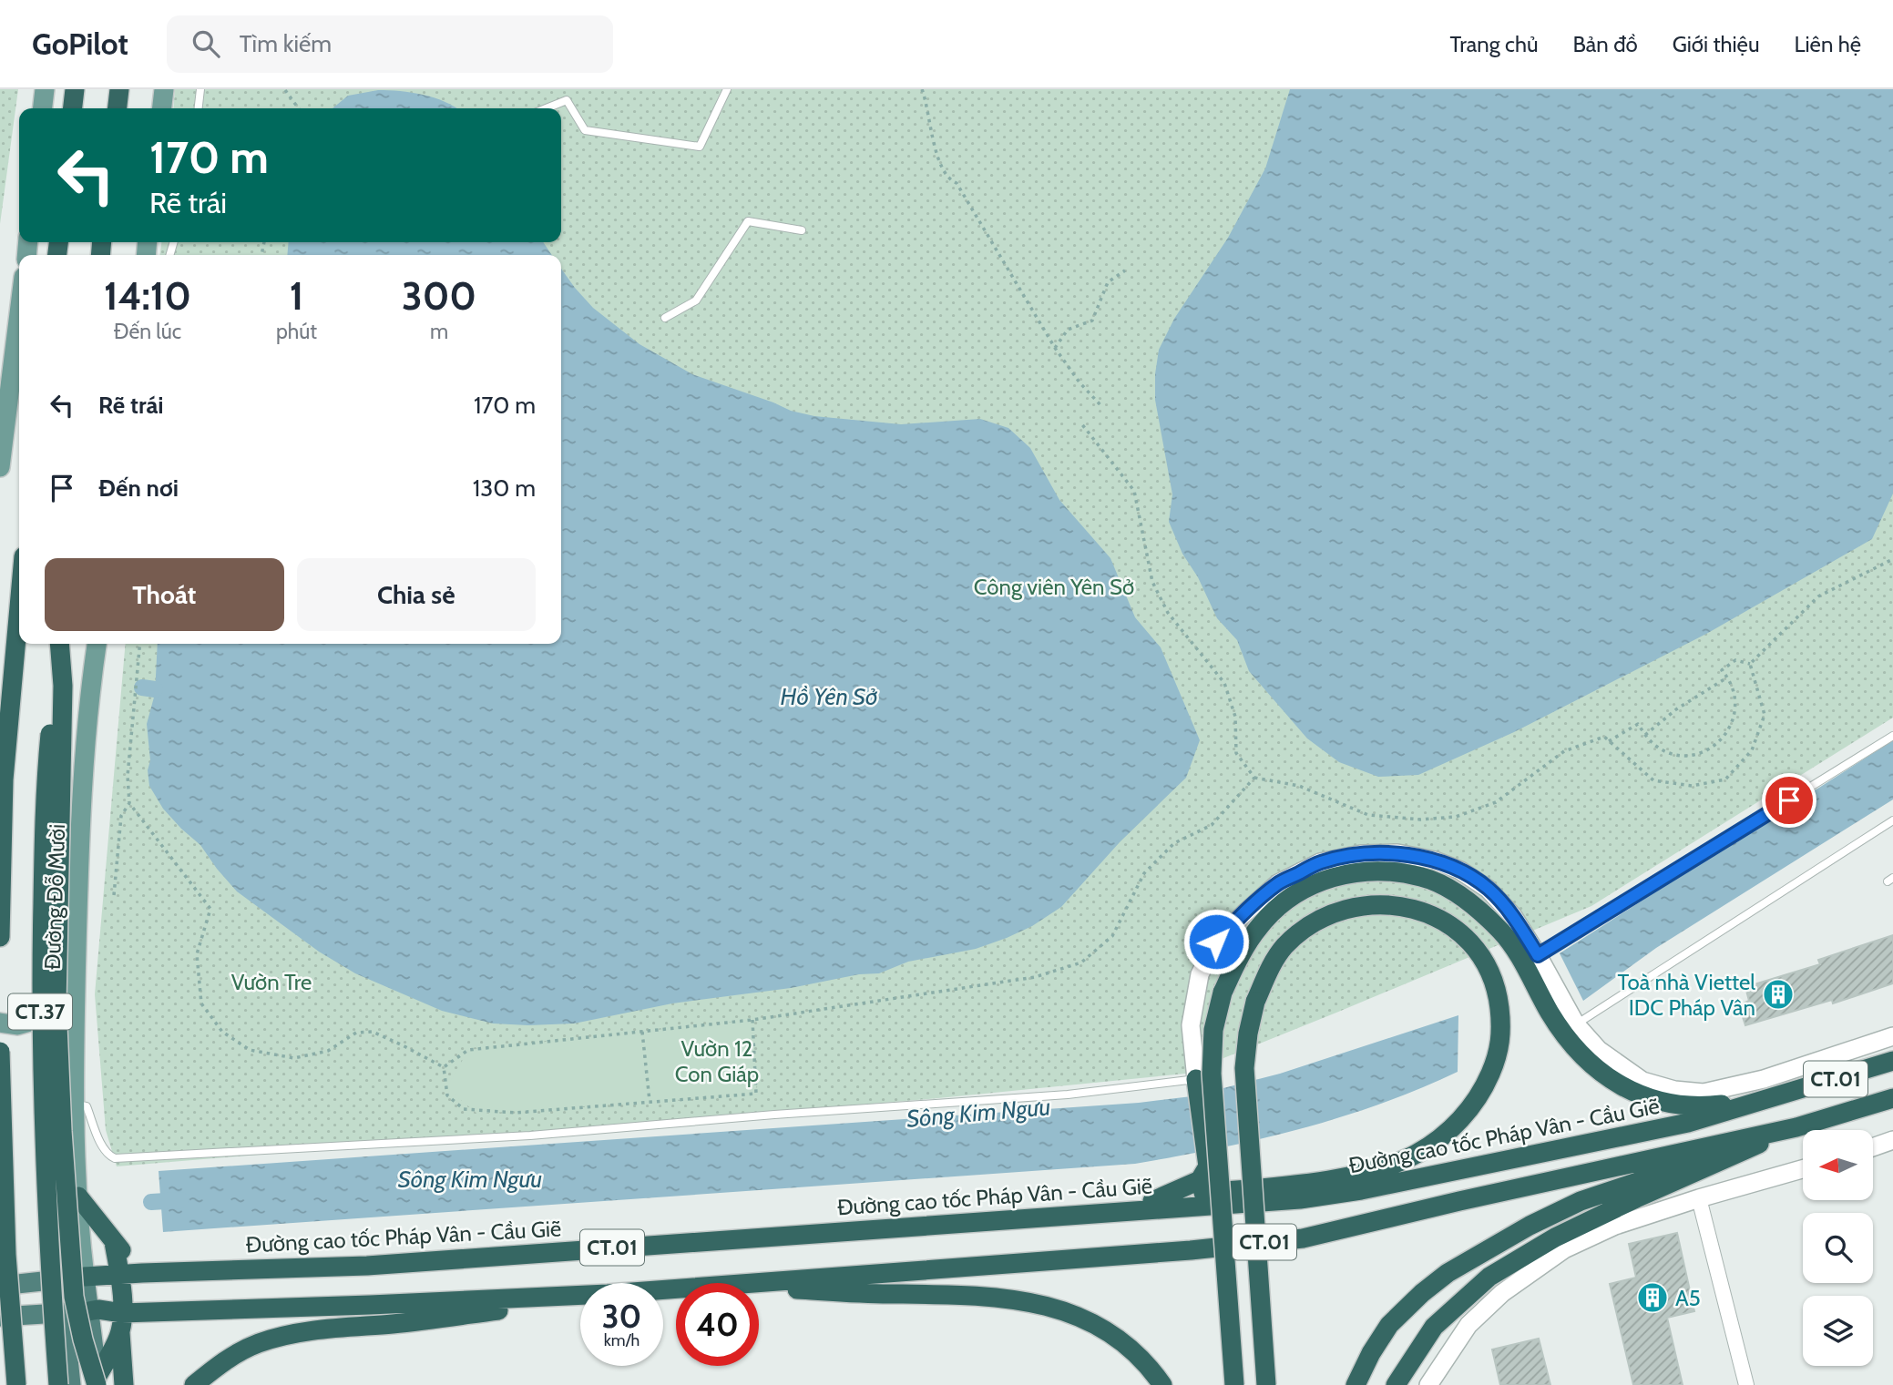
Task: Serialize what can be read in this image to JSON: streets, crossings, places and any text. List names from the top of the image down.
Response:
{
  "streets": {
    "highway": [
      "Đường Đỗ Mười",
      "CT.37",
      "CT.01",
      "Đường cao tốc Pháp Vân - Cầu Giẽ"
    ]
  },
  "crossings": [
    ["Đường Đỗ Mười", "CT.01"],
    ["Đường Đỗ Mười", "Đường cao tốc Pháp Vân - Cầu Giẽ"]
  ],
  "water": ["Hồ Yên Sở", "Sông Kim Ngưu"],
  "parks": ["Công viên Yên Sở", "Vườn Tre", "Vườn 12 Con Giáp"],
  "places": {
    "building": ["Toà nhà Viettel IDC Pháp Vân", "A5"]
  },
  "north": "left",
  "page": {
    "header": "GoPilot",
    "search": "Tìm kiếm",
    "nav": [
      "Trang chủ",
      "Bản đồ",
      "Giới thiệu",
      "Liên hệ"
    ],
    "turn": ["170 m", "Rẽ trái"],
    "eta": [
      "14:10",
      "Đến lúc",
      "1",
      "phút",
      "300",
      "m"
    ],
    "list": [
      {
        "name": "Rẽ trái",
        "value": "170 m"
      },
      {
        "name": "Đến nơi",
        "value": "130 m"
      }
    ],
    "buttons": ["Thoát", "Chia sẻ"],
    "speed": "30 km/h",
    "limit": "40"
  }
}
